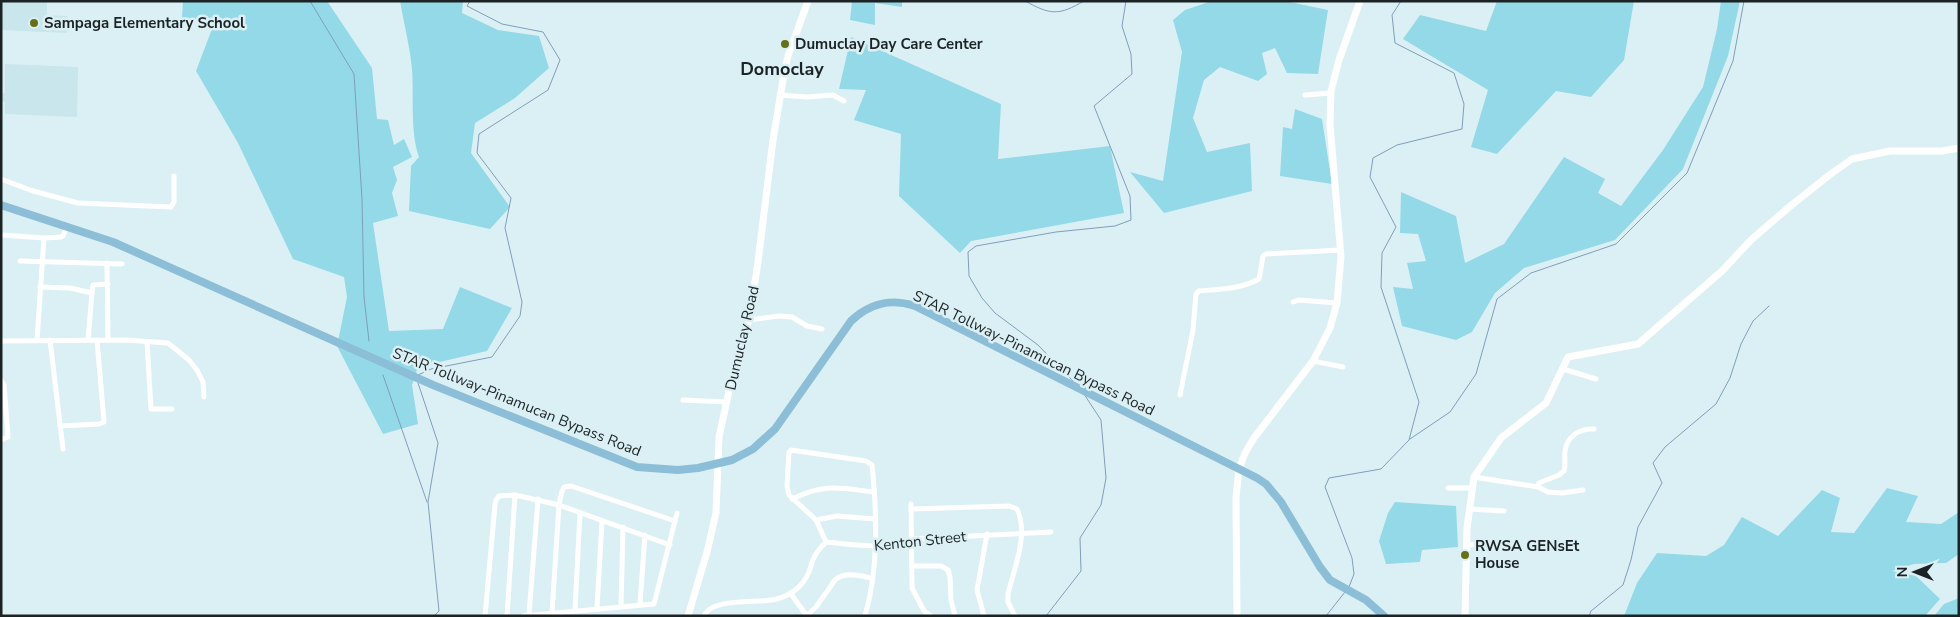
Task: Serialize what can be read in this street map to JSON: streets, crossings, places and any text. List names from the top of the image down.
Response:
{
  "streets": {
    "main road": ["STAR Tollway-Pinamucan Bypass Road"],
    "street": ["Dumuclay Road", "Kenton Street"]
  },
  "crossings": [
    ["Dumuclay Road", "STAR Tollway-Pinamucan Bypass Road"]
  ],
  "districts": ["Domoclay"],
  "places": ["Sampaga Elementary School", "Dumuclay Day Care Center", "RWSA GENsEt House"],
  "north": "left"
}
